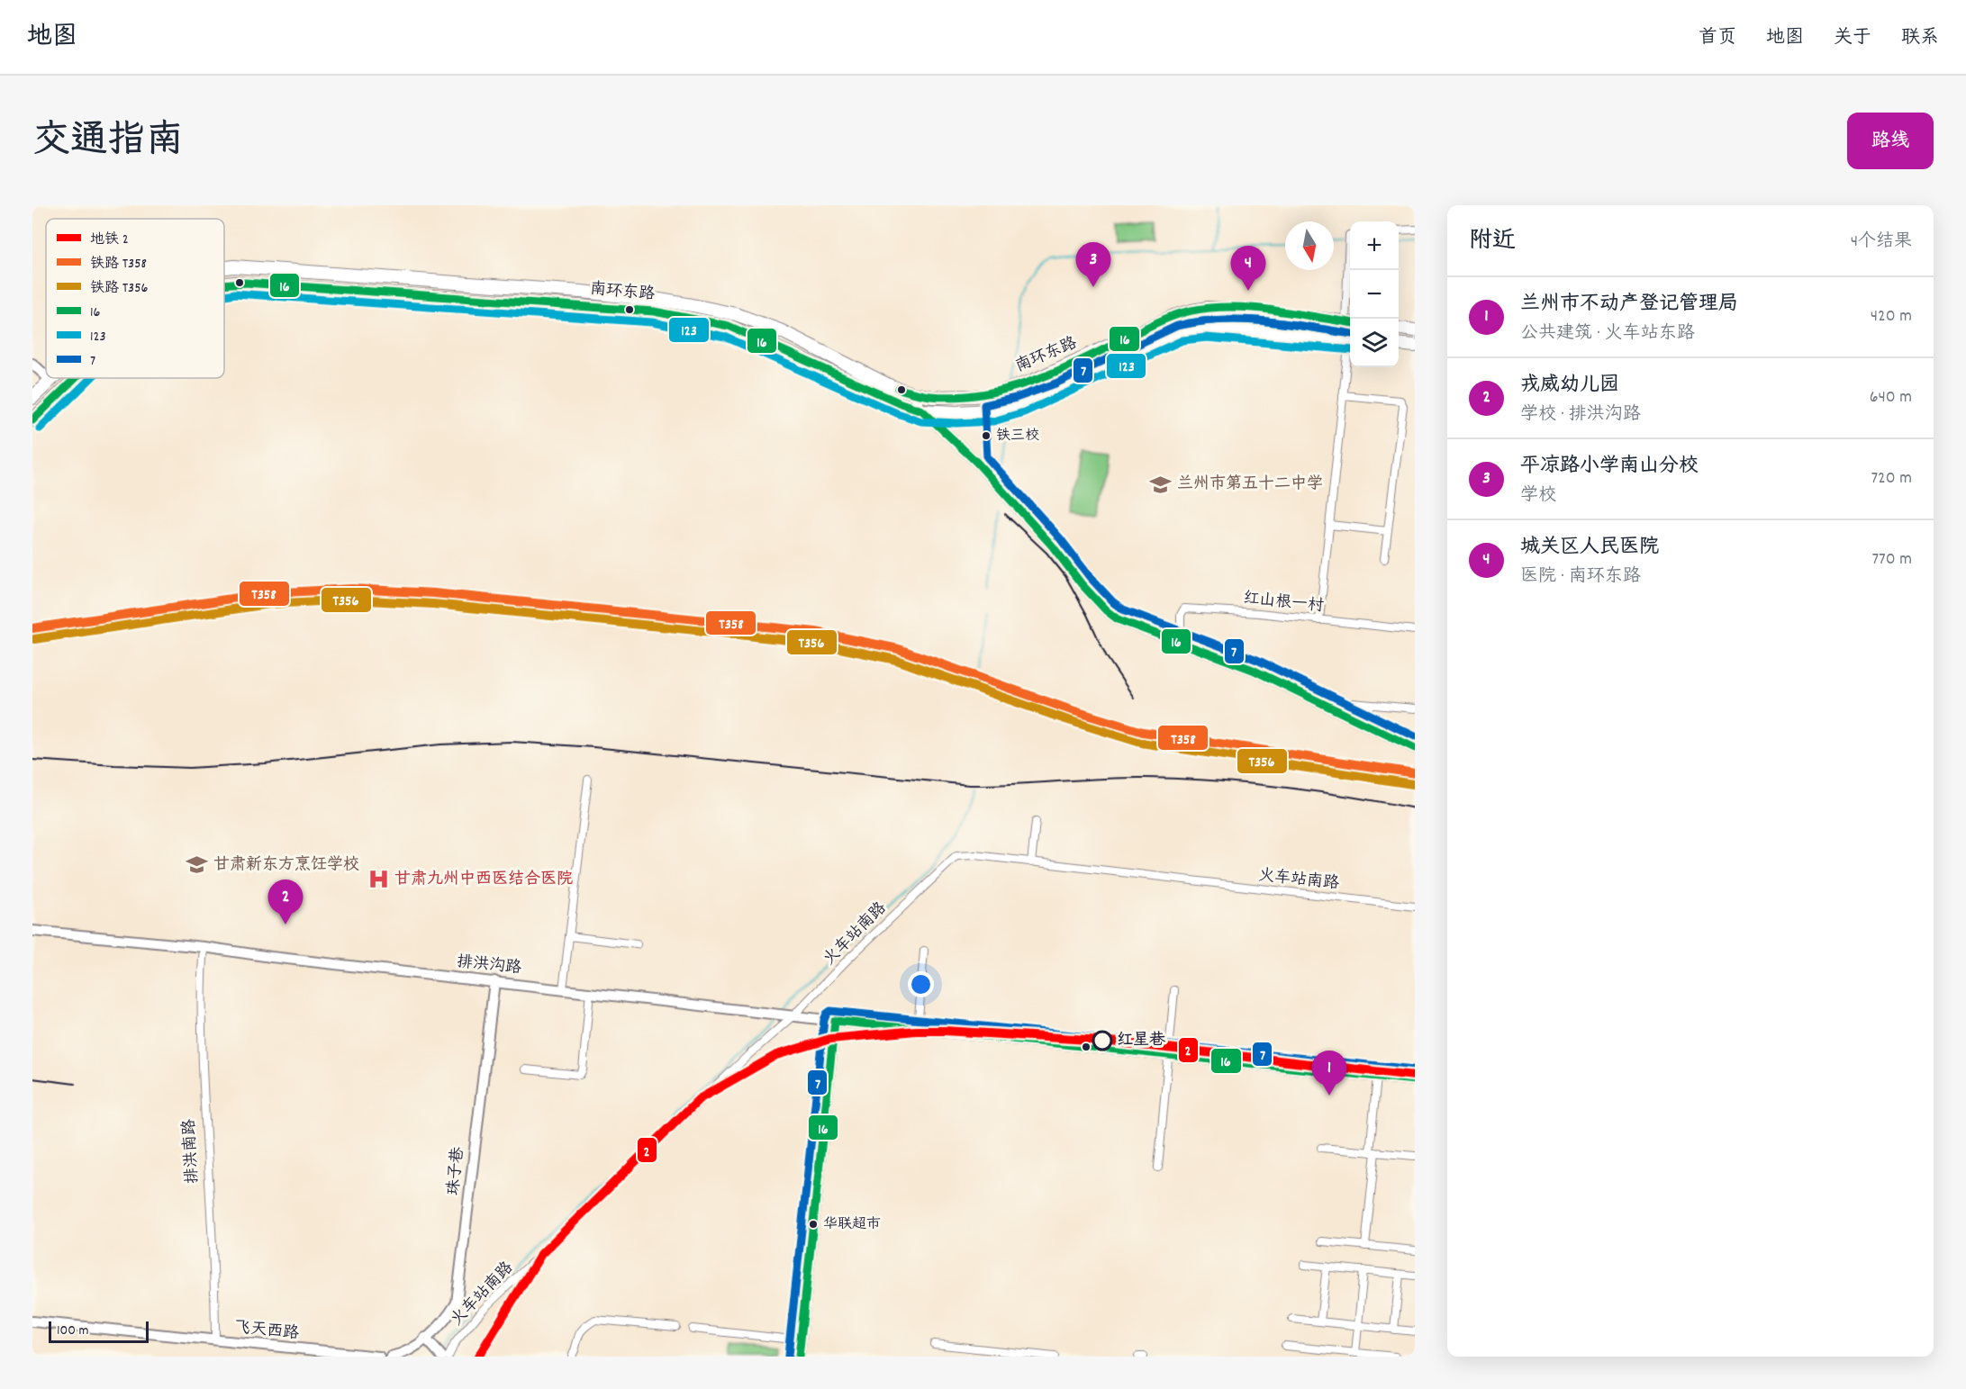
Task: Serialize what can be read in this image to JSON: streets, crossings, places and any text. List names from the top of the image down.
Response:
{
  "streets": {
    "highway": ["南环东路"],
    "main road": ["排洪沟路", "珠子巷", "飞天西路"],
    "street": ["红山根一村", "火车站南路", "排洪南路"]
  },
  "crossings": [
    ["火车站南路", "排洪沟路"],
    ["排洪沟路", "排洪南路"],
    ["排洪沟路", "珠子巷"],
    ["排洪南路", "飞天西路"]
  ],
  "places": {
    "other": ["铁三校", "红星巷", "华联超市"],
    "school or university": ["兰州市第五十二中学", "甘肃新东方烹饪学校"],
    "hospital": ["甘肃九州中西医结合医院"]
  },
  "lines": [
    "transit line 16",
    "transit line 123",
    "transit line 7",
    "rail line T358",
    "rail line T356",
    "metro line 2"
  ],
  "legend": [
    "地铁 2",
    "铁路 T358",
    "铁路 T356",
    "16",
    "123",
    "7"
  ],
  "scale_bar": "100 m",
  "north": "bottom",
  "page": {
    "header": "地图",
    "nav": [
      "首页",
      "地图",
      "关于",
      "联系"
    ],
    "title": "交通指南",
    "buttons": "路线",
    "heading": ["附近", "4个结果"],
    "map_buttons": ["+", "−"],
    "pins": [
      "3",
      "4",
      "2",
      "1"
    ],
    "list": [
      {
        "mark": "1",
        "name": "兰州市不动产登记管理局",
        "note": "公共建筑 · 火车站东路",
        "value": "420 m"
      },
      {
        "mark": "2",
        "name": "戎威幼儿园",
        "note": "学校 · 排洪沟路",
        "value": "640 m"
      },
      {
        "mark": "3",
        "name": "平凉路小学南山分校",
        "note": "学校",
        "value": "720 m"
      },
      {
        "mark": "4",
        "name": "城关区人民医院",
        "note": "医院 · 南环东路",
        "value": "770 m"
      }
    ],
    "scale": "100 m"
  }
}
